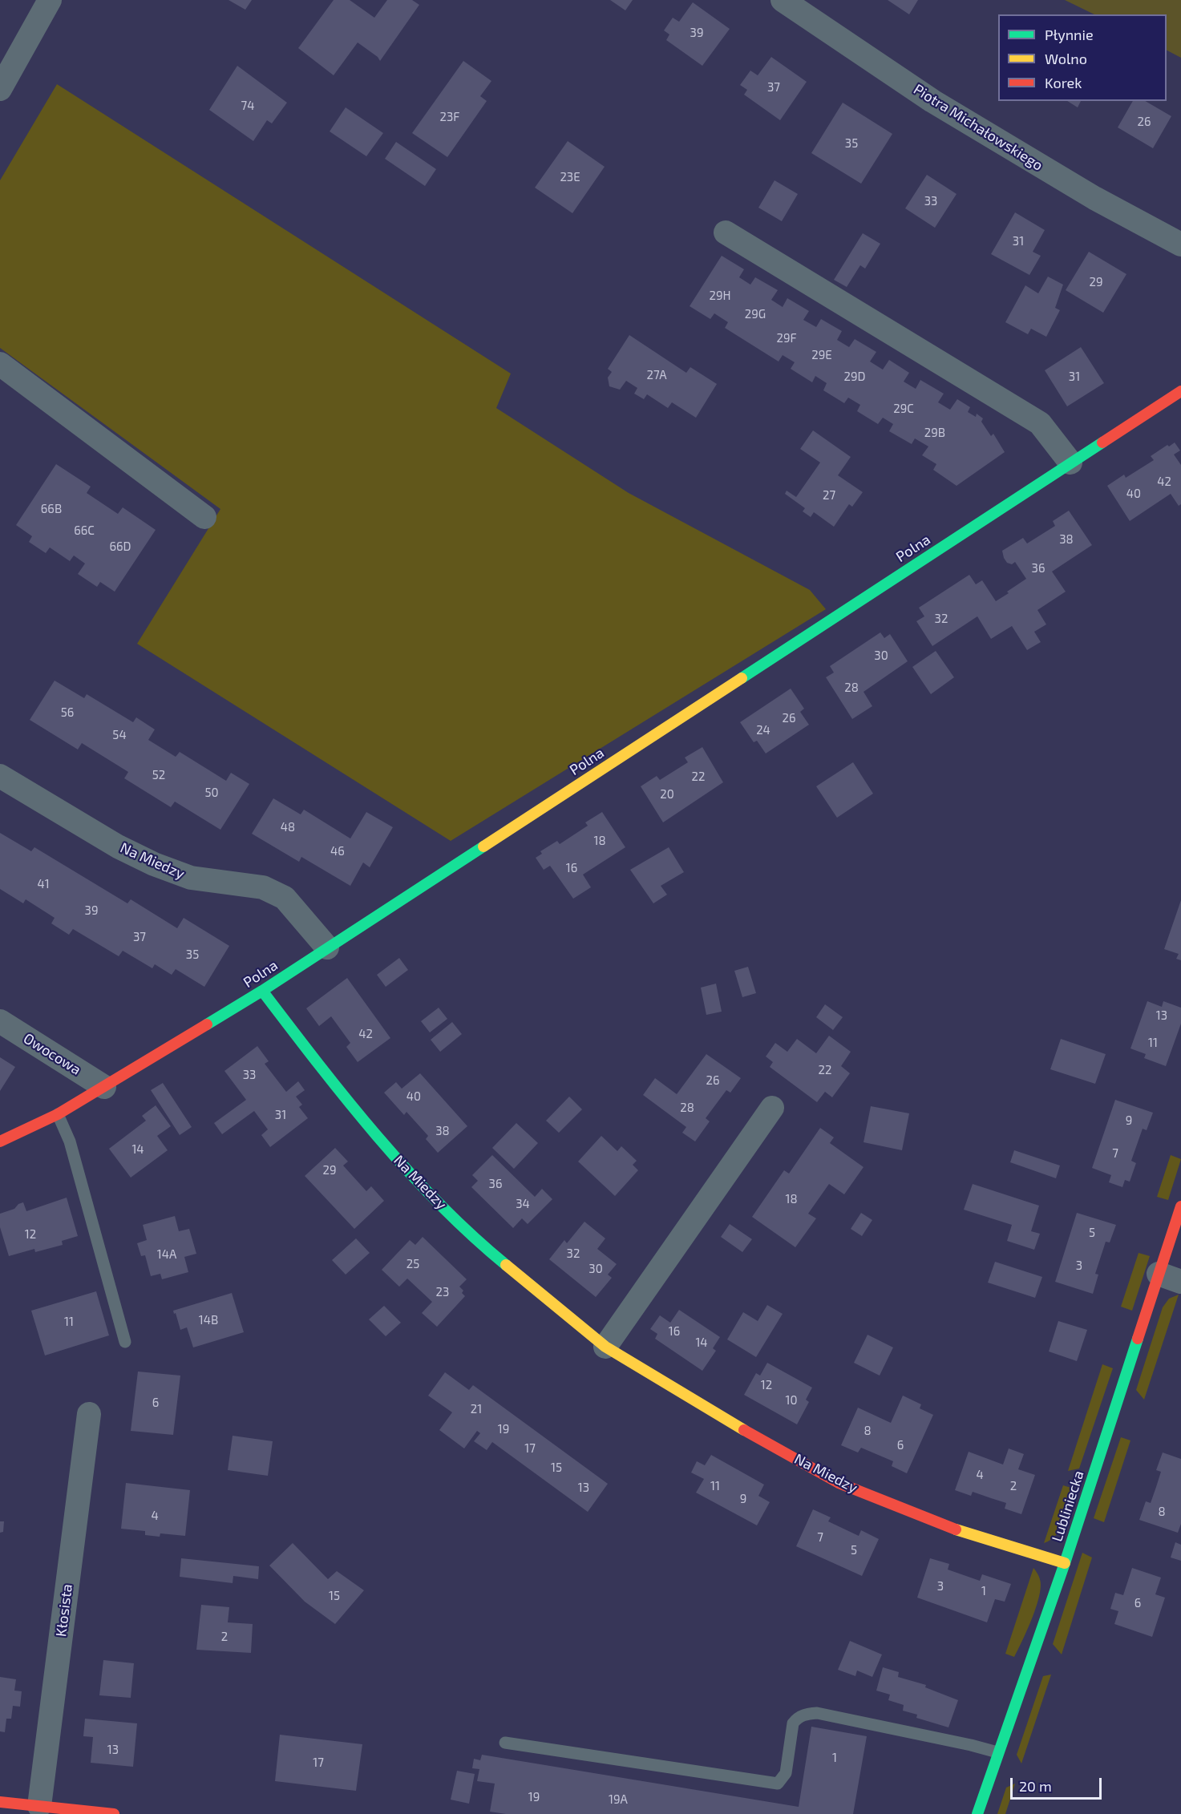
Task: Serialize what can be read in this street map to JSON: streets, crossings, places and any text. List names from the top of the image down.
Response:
{
  "streets": {
    "street": [
      "Piotra Michałowskiego",
      "Polna",
      "Na Miedzy",
      "Owocowa",
      "Lubliniecka",
      "Kłosista"
    ]
  },
  "crossings": [
    ["Polna", "Na Miedzy"],
    ["Polna", "Owocowa"],
    ["Na Miedzy", "Lubliniecka"]
  ],
  "house_numbers": [
    "39",
    "37",
    "74",
    "23F",
    "26",
    "35",
    "23E",
    "33",
    "31",
    "29",
    "29H",
    "29G",
    "29F",
    "29E",
    "27A",
    "29D",
    "31",
    "29C",
    "29B",
    "42",
    "40",
    "27",
    "66B",
    "66C",
    "38",
    "66D",
    "36",
    "32",
    "30",
    "28",
    "56",
    "26",
    "24",
    "54",
    "52",
    "22",
    "50",
    "20",
    "48",
    "18",
    "46",
    "16",
    "41",
    "39",
    "37",
    "35",
    "13",
    "42",
    "11",
    "22",
    "33",
    "26",
    "40",
    "28",
    "31",
    "9",
    "38",
    "14",
    "7",
    "29",
    "36",
    "18",
    "34",
    "5",
    "12",
    "32",
    "14A",
    "25",
    "3",
    "30",
    "23",
    "14B",
    "11",
    "16",
    "14",
    "12",
    "10",
    "6",
    "21",
    "19",
    "8",
    "6",
    "17",
    "15",
    "4",
    "11",
    "2",
    "13",
    "9",
    "8",
    "4",
    "7",
    "5",
    "3",
    "1",
    "15",
    "6",
    "2",
    "13",
    "1",
    "17",
    "19",
    "19A"
  ],
  "legend": ["Płynnie", "Wolno", "Korek"],
  "scale_bar": "20 m"
}
